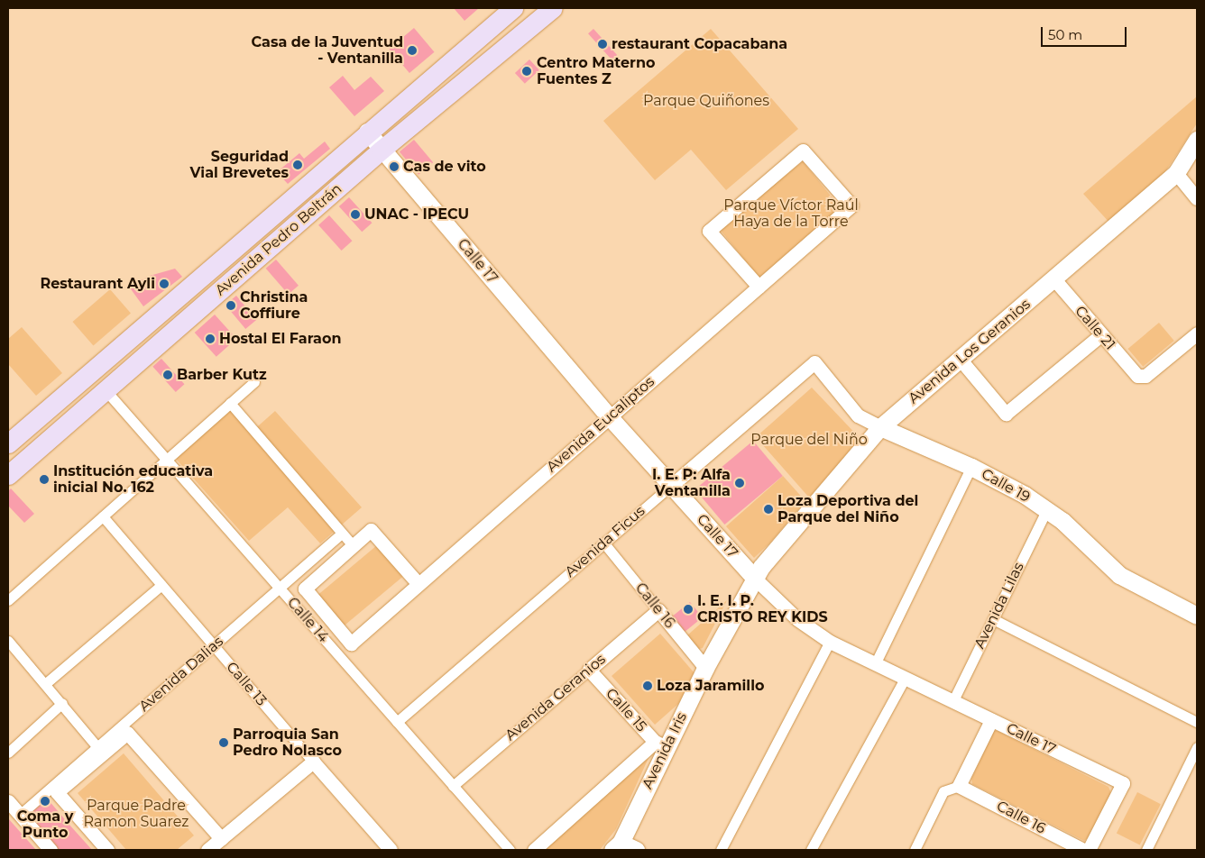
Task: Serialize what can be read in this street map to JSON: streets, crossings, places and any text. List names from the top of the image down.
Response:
{
  "streets": {
    "main road": ["Avenida Pedro Beltrán"],
    "street": [
      "Calle 17",
      "Calle 21",
      "Avenida Los Geranios",
      "Avenida Eucaliptos",
      "Calle 19",
      "Avenida Ficus",
      "Calle 16",
      "Avenida Lilas",
      "Calle 14",
      "Avenida Dalias",
      "Calle 13",
      "Avenida Geranios",
      "Calle 15",
      "Avenida Iris"
    ]
  },
  "crossings": [
    ["Avenida Pedro Beltrán", "Calle 17"],
    ["Avenida Pedro Beltrán", "Calle 14"],
    ["Calle 17", "Avenida Los Geranios"],
    ["Calle 17", "Avenida Eucaliptos"],
    ["Calle 17", "Avenida Ficus"],
    ["Calle 17", "Avenida Lilas"],
    ["Calle 17", "Avenida Iris"],
    ["Calle 21", "Avenida Los Geranios"],
    ["Avenida Los Geranios", "Calle 19"],
    ["Avenida Los Geranios", "Avenida Iris"],
    ["Avenida Eucaliptos", "Calle 14"],
    ["Calle 19", "Avenida Ficus"],
    ["Calle 19", "Avenida Lilas"],
    ["Avenida Ficus", "Calle 16"],
    ["Avenida Ficus", "Calle 14"],
    ["Calle 16", "Avenida Geranios"],
    ["Calle 16", "Avenida Iris"],
    ["Calle 14", "Avenida Dalias"],
    ["Calle 14", "Avenida Geranios"],
    ["Avenida Dalias", "Calle 13"],
    ["Avenida Geranios", "Calle 15"],
    ["Calle 15", "Avenida Iris"]
  ],
  "parks": [
    "Parque Quiñones",
    "Parque Víctor Raúl Haya de la Torre",
    "Parque del Niño",
    "Parque Padre Ramon Suarez"
  ],
  "places": [
    "restaurant Copacabana",
    "Casa de la Juventud - Ventanilla",
    "Centro Materno Fuentes Z",
    "Seguridad Vial Brevetes",
    "Cas de vito",
    "UNAC - IPECU",
    "Restaurant Ayli",
    "Christina Coffiure",
    "Hostal El Faraon",
    "Barber Kutz",
    "Institución educativa inicial No. 162",
    "I. E. P: Alfa Ventanilla",
    "Loza Deportiva del Parque del Niño",
    "I. E. I. P. CRISTO REY KIDS",
    "Loza Jaramillo",
    "Parroquia San Pedro Nolasco",
    "Coma y Punto"
  ],
  "scale_bar": "50 m"
}
